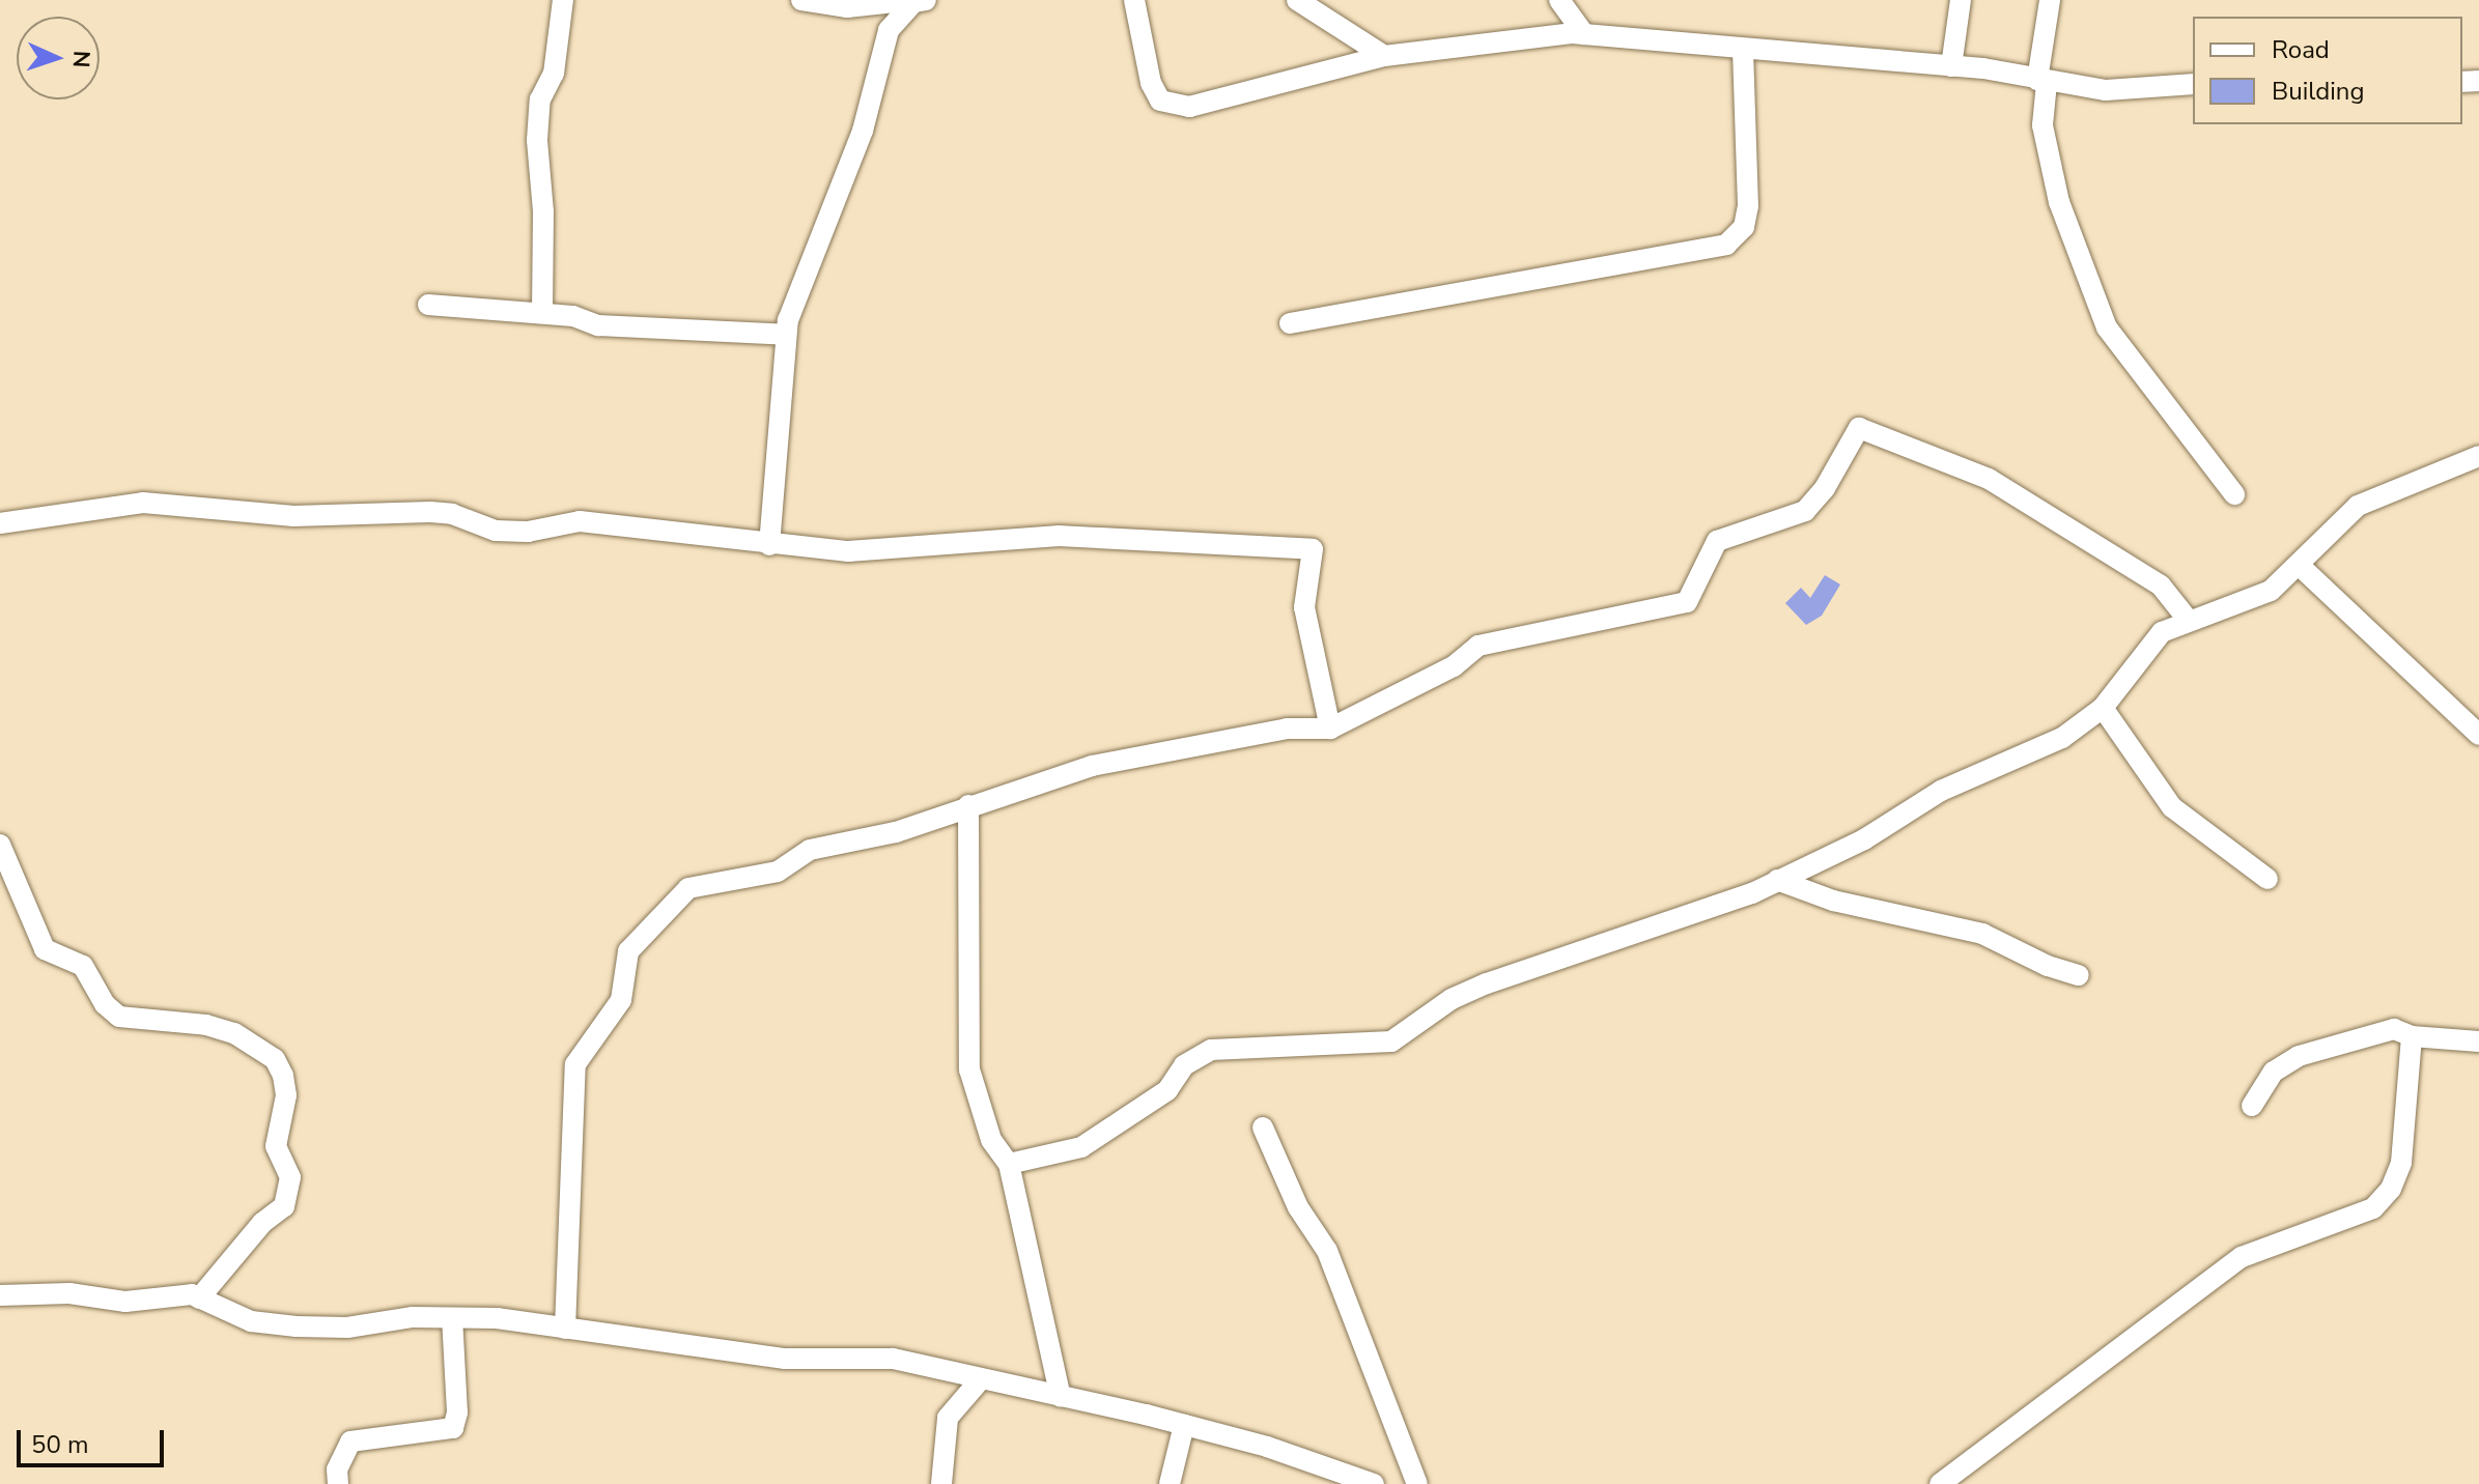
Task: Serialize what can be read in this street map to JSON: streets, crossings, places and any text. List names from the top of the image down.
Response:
{
  "legend": ["Road", "Building"],
  "scale_bar": "50 m",
  "north": "right"
}
